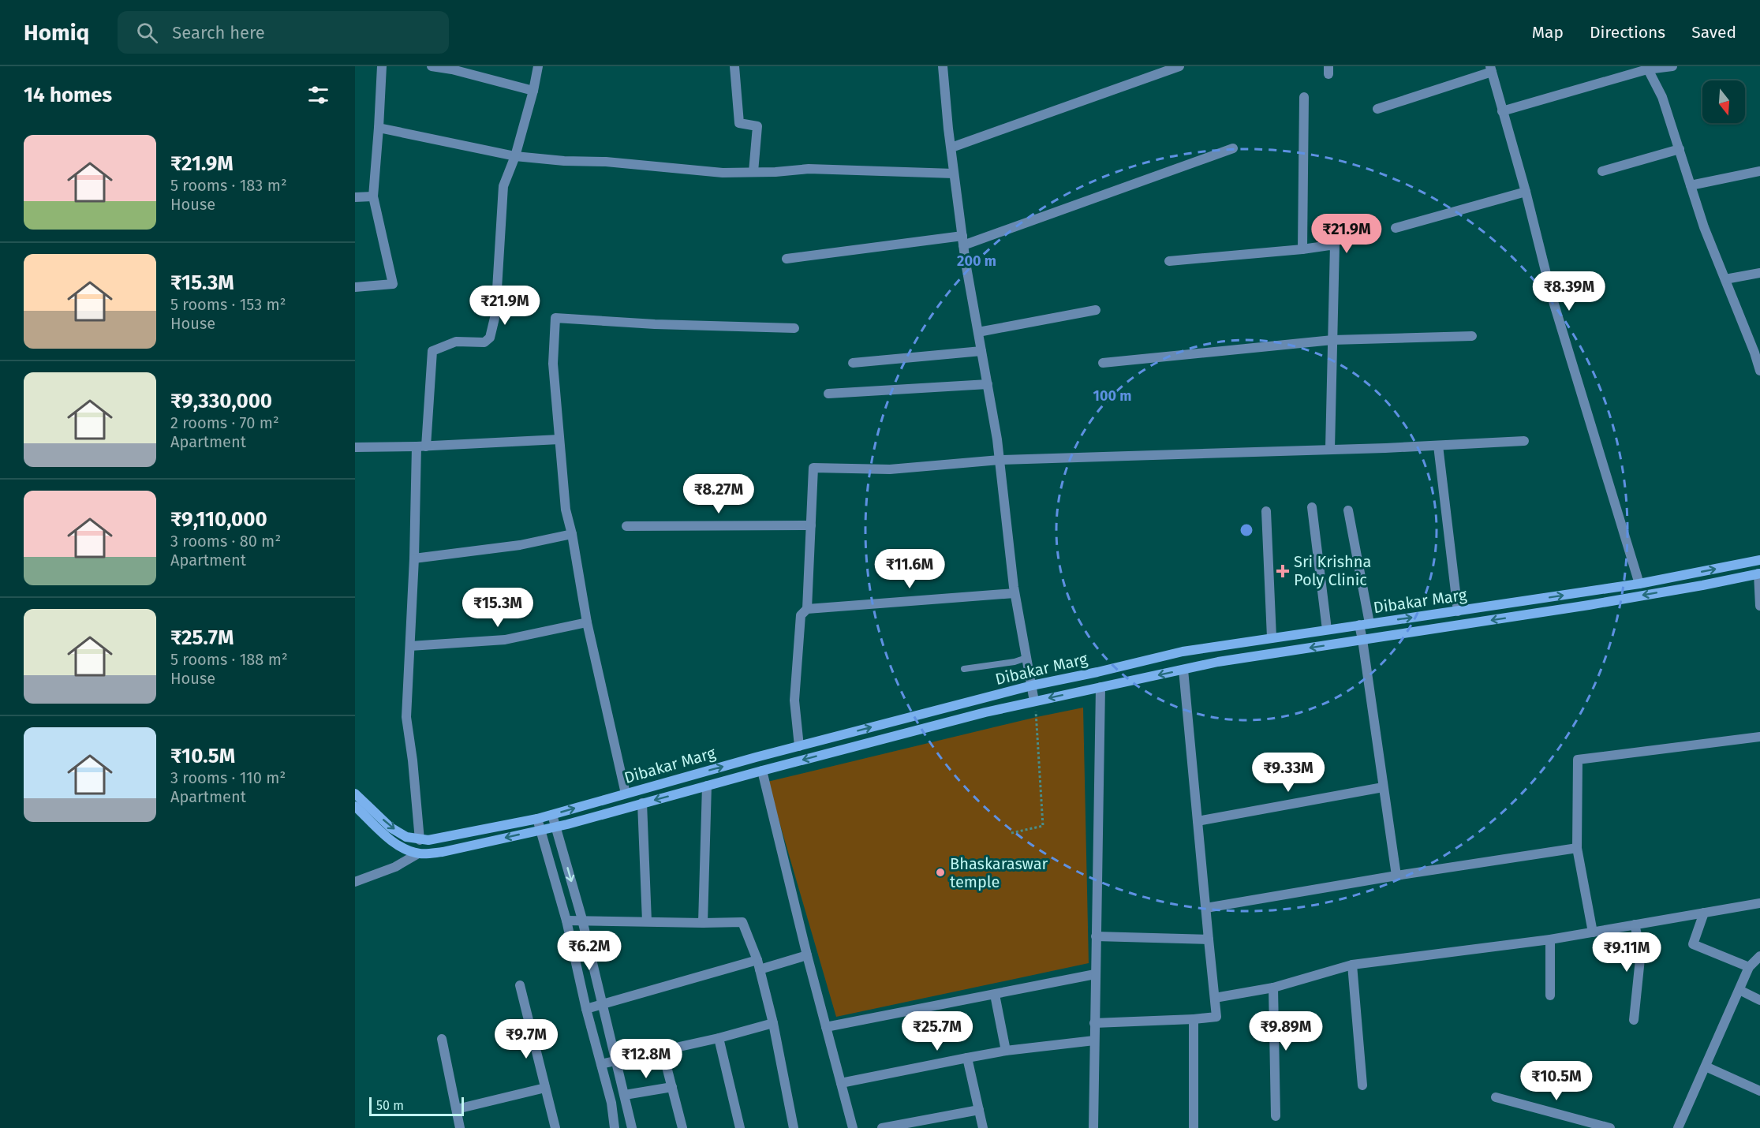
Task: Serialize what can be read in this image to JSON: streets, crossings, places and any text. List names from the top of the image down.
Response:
{
  "streets": {
    "main road": ["Dibakar Marg"]
  },
  "places": {
    "health": ["Sri Krishna Poly Clinic"],
    "other": ["Bhaskaraswar temple"]
  },
  "scale_bar": "50 m",
  "north": "bottom",
  "page": {
    "header": "Homiq",
    "search": "Search here",
    "nav": ["Map", "Directions", "Saved"],
    "heading": "14 homes",
    "list": [
      {
        "name": "₹21.9M",
        "note": "5 rooms · 183 m² · House"
      },
      {
        "name": "₹15.3M",
        "note": "5 rooms · 153 m² · House"
      },
      {
        "name": "₹9,330,000",
        "note": "2 rooms · 70 m² · Apartment"
      },
      {
        "name": "₹9,110,000",
        "note": "3 rooms · 80 m² · Apartment"
      },
      {
        "name": "₹25.7M",
        "note": "5 rooms · 188 m² · House"
      },
      {
        "name": "₹10.5M",
        "note": "3 rooms · 110 m² · Apartment"
      }
    ],
    "price": [
      "₹21.9M",
      "₹8.39M",
      "₹21.9M",
      "₹8.27M",
      "₹11.6M",
      "₹15.3M",
      "₹9.33M",
      "₹6.2M",
      "₹9.11M",
      "₹25.7M",
      "₹9.89M",
      "₹9.7M",
      "₹12.8M",
      "₹10.5M"
    ],
    "scale": "50 m"
  },
  "rings": ["200 m", "100 m"]
}
